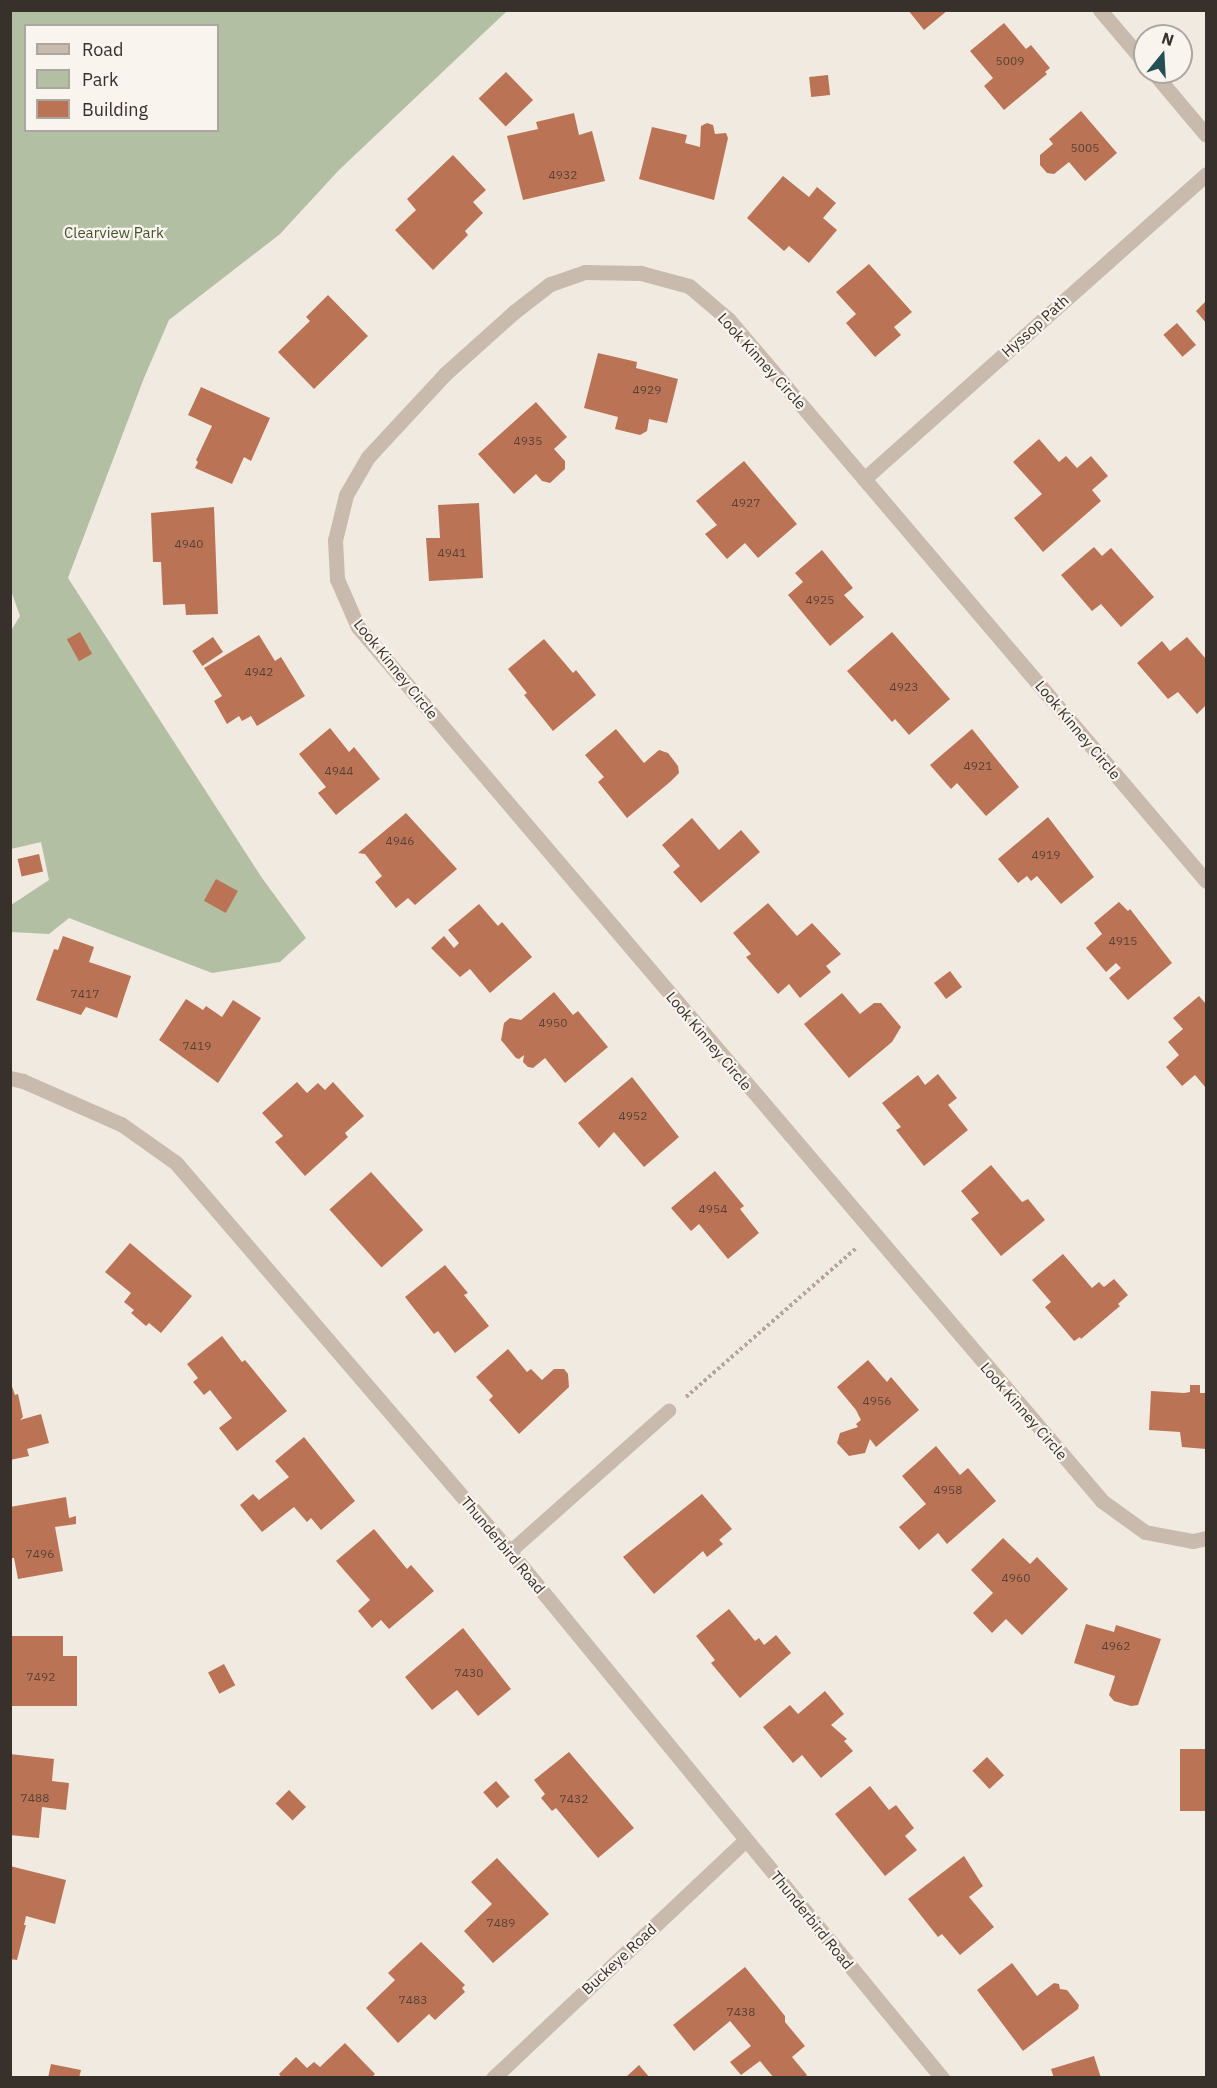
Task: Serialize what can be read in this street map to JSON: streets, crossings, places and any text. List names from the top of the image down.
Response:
{
  "streets": {
    "street": [
      "Hyssop Path",
      "Look Kinney Circle",
      "Thunderbird Road",
      "Buckeye Road"
    ]
  },
  "crossings": [
    ["Hyssop Path", "Look Kinney Circle"],
    ["Thunderbird Road", "Buckeye Road"]
  ],
  "parks": ["Clearview Park"],
  "house_numbers": [
    "5009",
    "5005",
    "4932",
    "4929",
    "4935",
    "4927",
    "4940",
    "4941",
    "4925",
    "4942",
    "4923",
    "4921",
    "4944",
    "4946",
    "4919",
    "4915",
    "7417",
    "4950",
    "7419",
    "4952",
    "4954",
    "4956",
    "4958",
    "7496",
    "4960",
    "4962",
    "7430",
    "7492",
    "7488",
    "7432",
    "7489",
    "7483",
    "7438"
  ],
  "legend": ["Road", "Park", "Building"],
  "north": "top"
}
